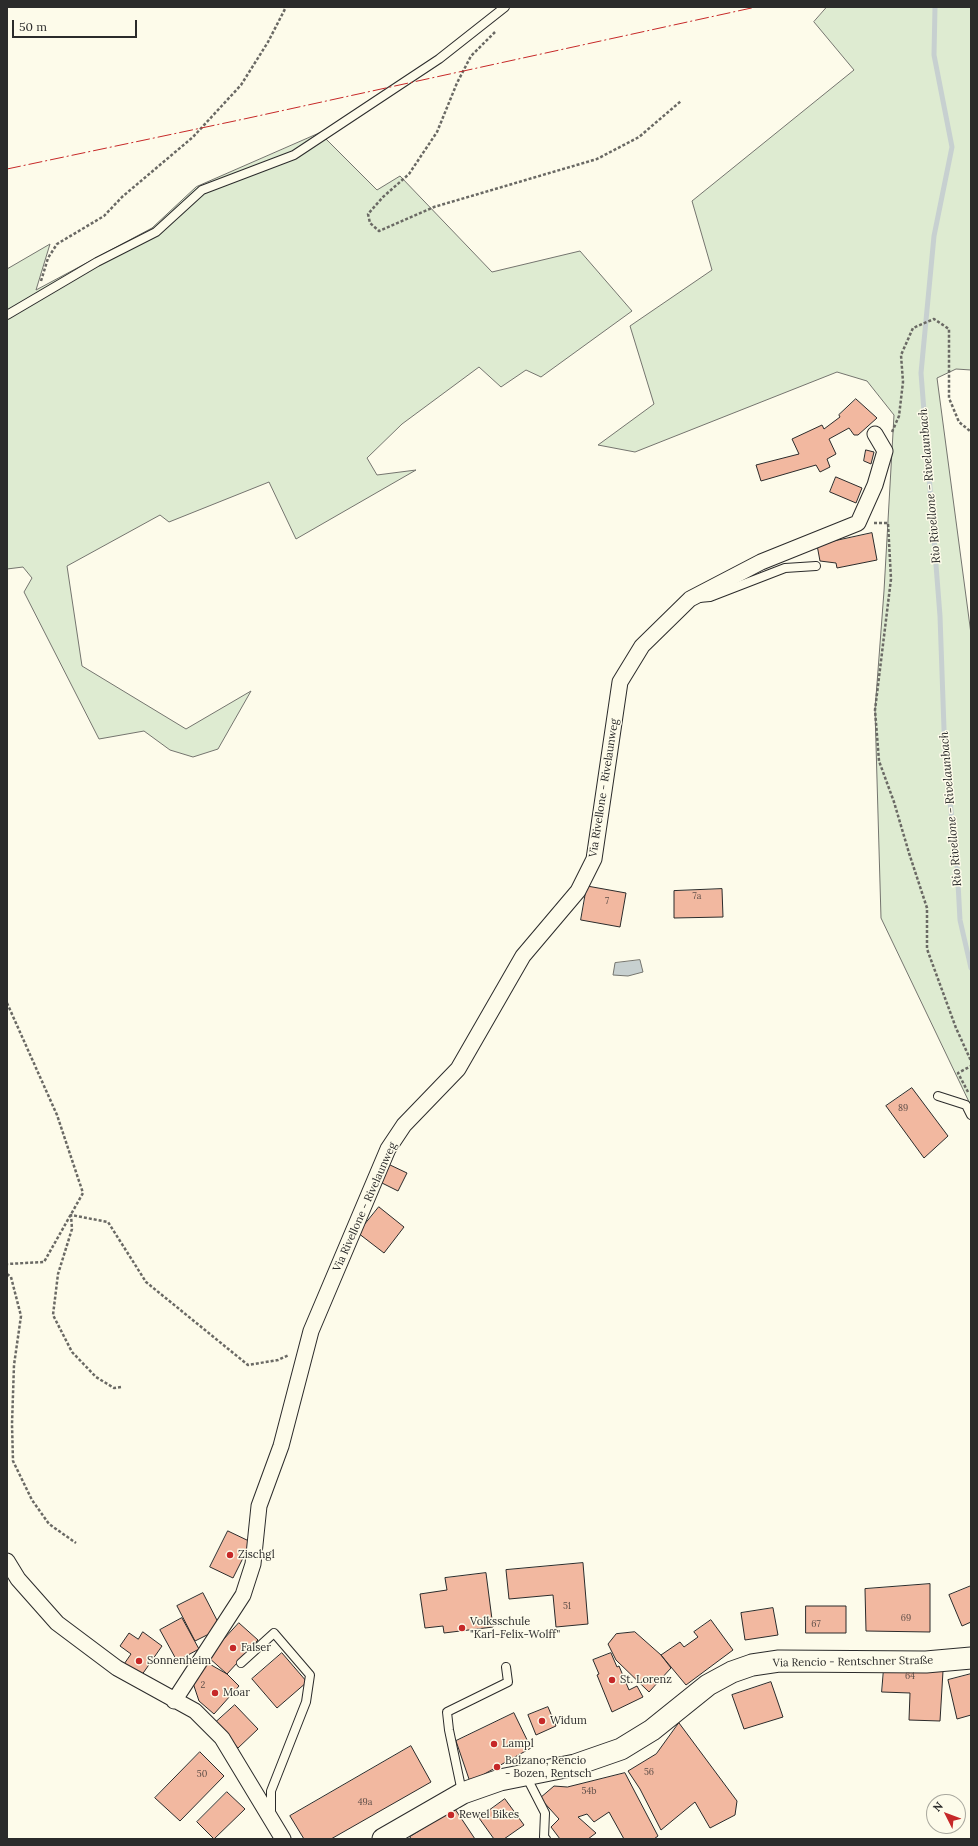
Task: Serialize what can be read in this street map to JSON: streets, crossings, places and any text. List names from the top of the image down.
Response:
{
  "streets": {
    "street": ["Via Rivellone - Rivelaunweg", "Via Rencio - Rentschner Straße"]
  },
  "water": ["Rio Rivellone - Rivelaunbach"],
  "places": [
    "Zischgl",
    "Volksschule \"Karl-Felix-Wolff\"",
    "Falser",
    "Sonnenheim",
    "St. Lorenz",
    "Moar",
    "Widum",
    "Lampl",
    "Bolzano, Rencio - Bozen, Rentsch",
    "Rewel Bikes"
  ],
  "house_numbers": [
    "7a",
    "7",
    "89",
    "51",
    "69",
    "67",
    "64",
    "2",
    "56",
    "50",
    "54b",
    "49a"
  ],
  "scale_bar": "50 m",
  "north": "top left"
}
